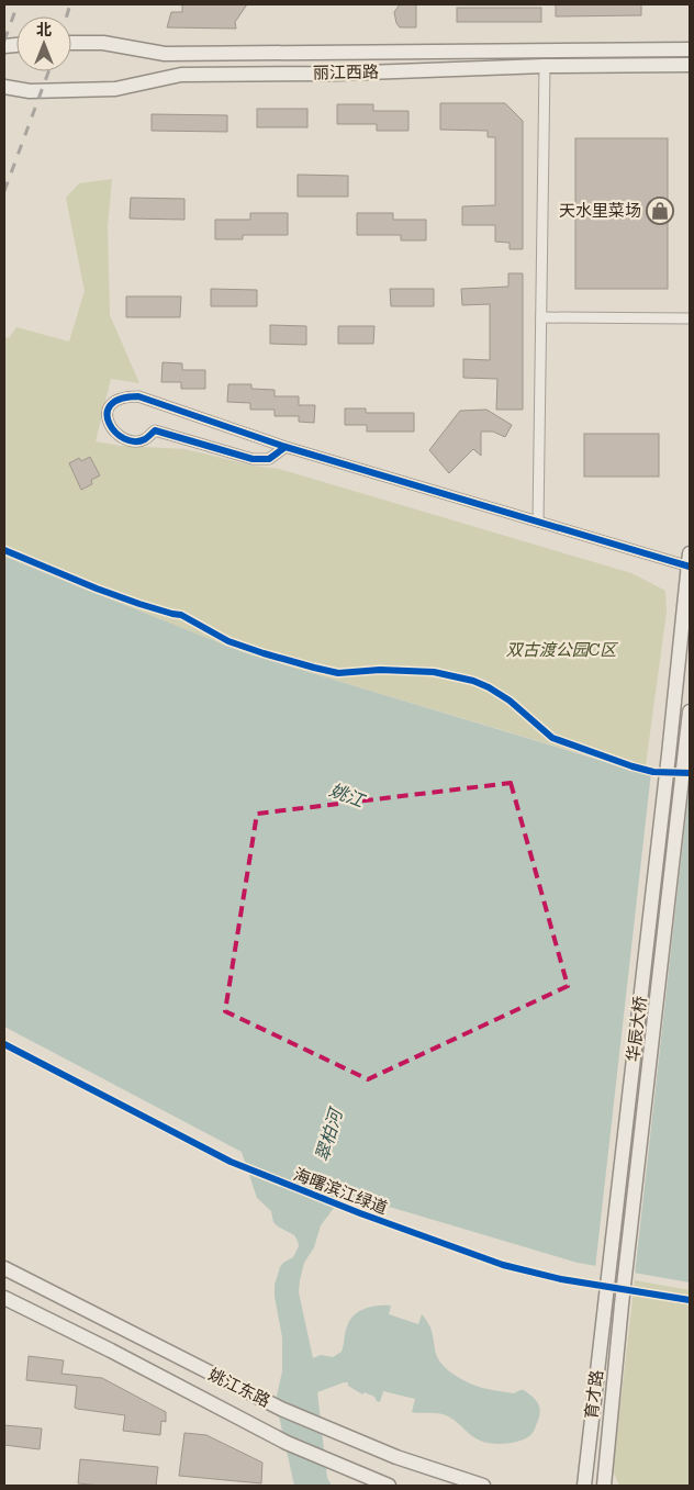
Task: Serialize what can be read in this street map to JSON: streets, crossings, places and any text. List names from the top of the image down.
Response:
{
  "streets": {
    "main road": [
      "丽江西路",
      "华辰大桥",
      "姚江东路",
      "育才路"
    ],
    "cycle path": ["海曙滨江绿道"]
  },
  "crossings": [
    ["华辰大桥", "育才路"]
  ],
  "water": ["姚江", "翠柏河"],
  "parks": ["双古渡公园C区"],
  "places": {
    "shop": ["天水里菜场"]
  },
  "north": "top"
}
